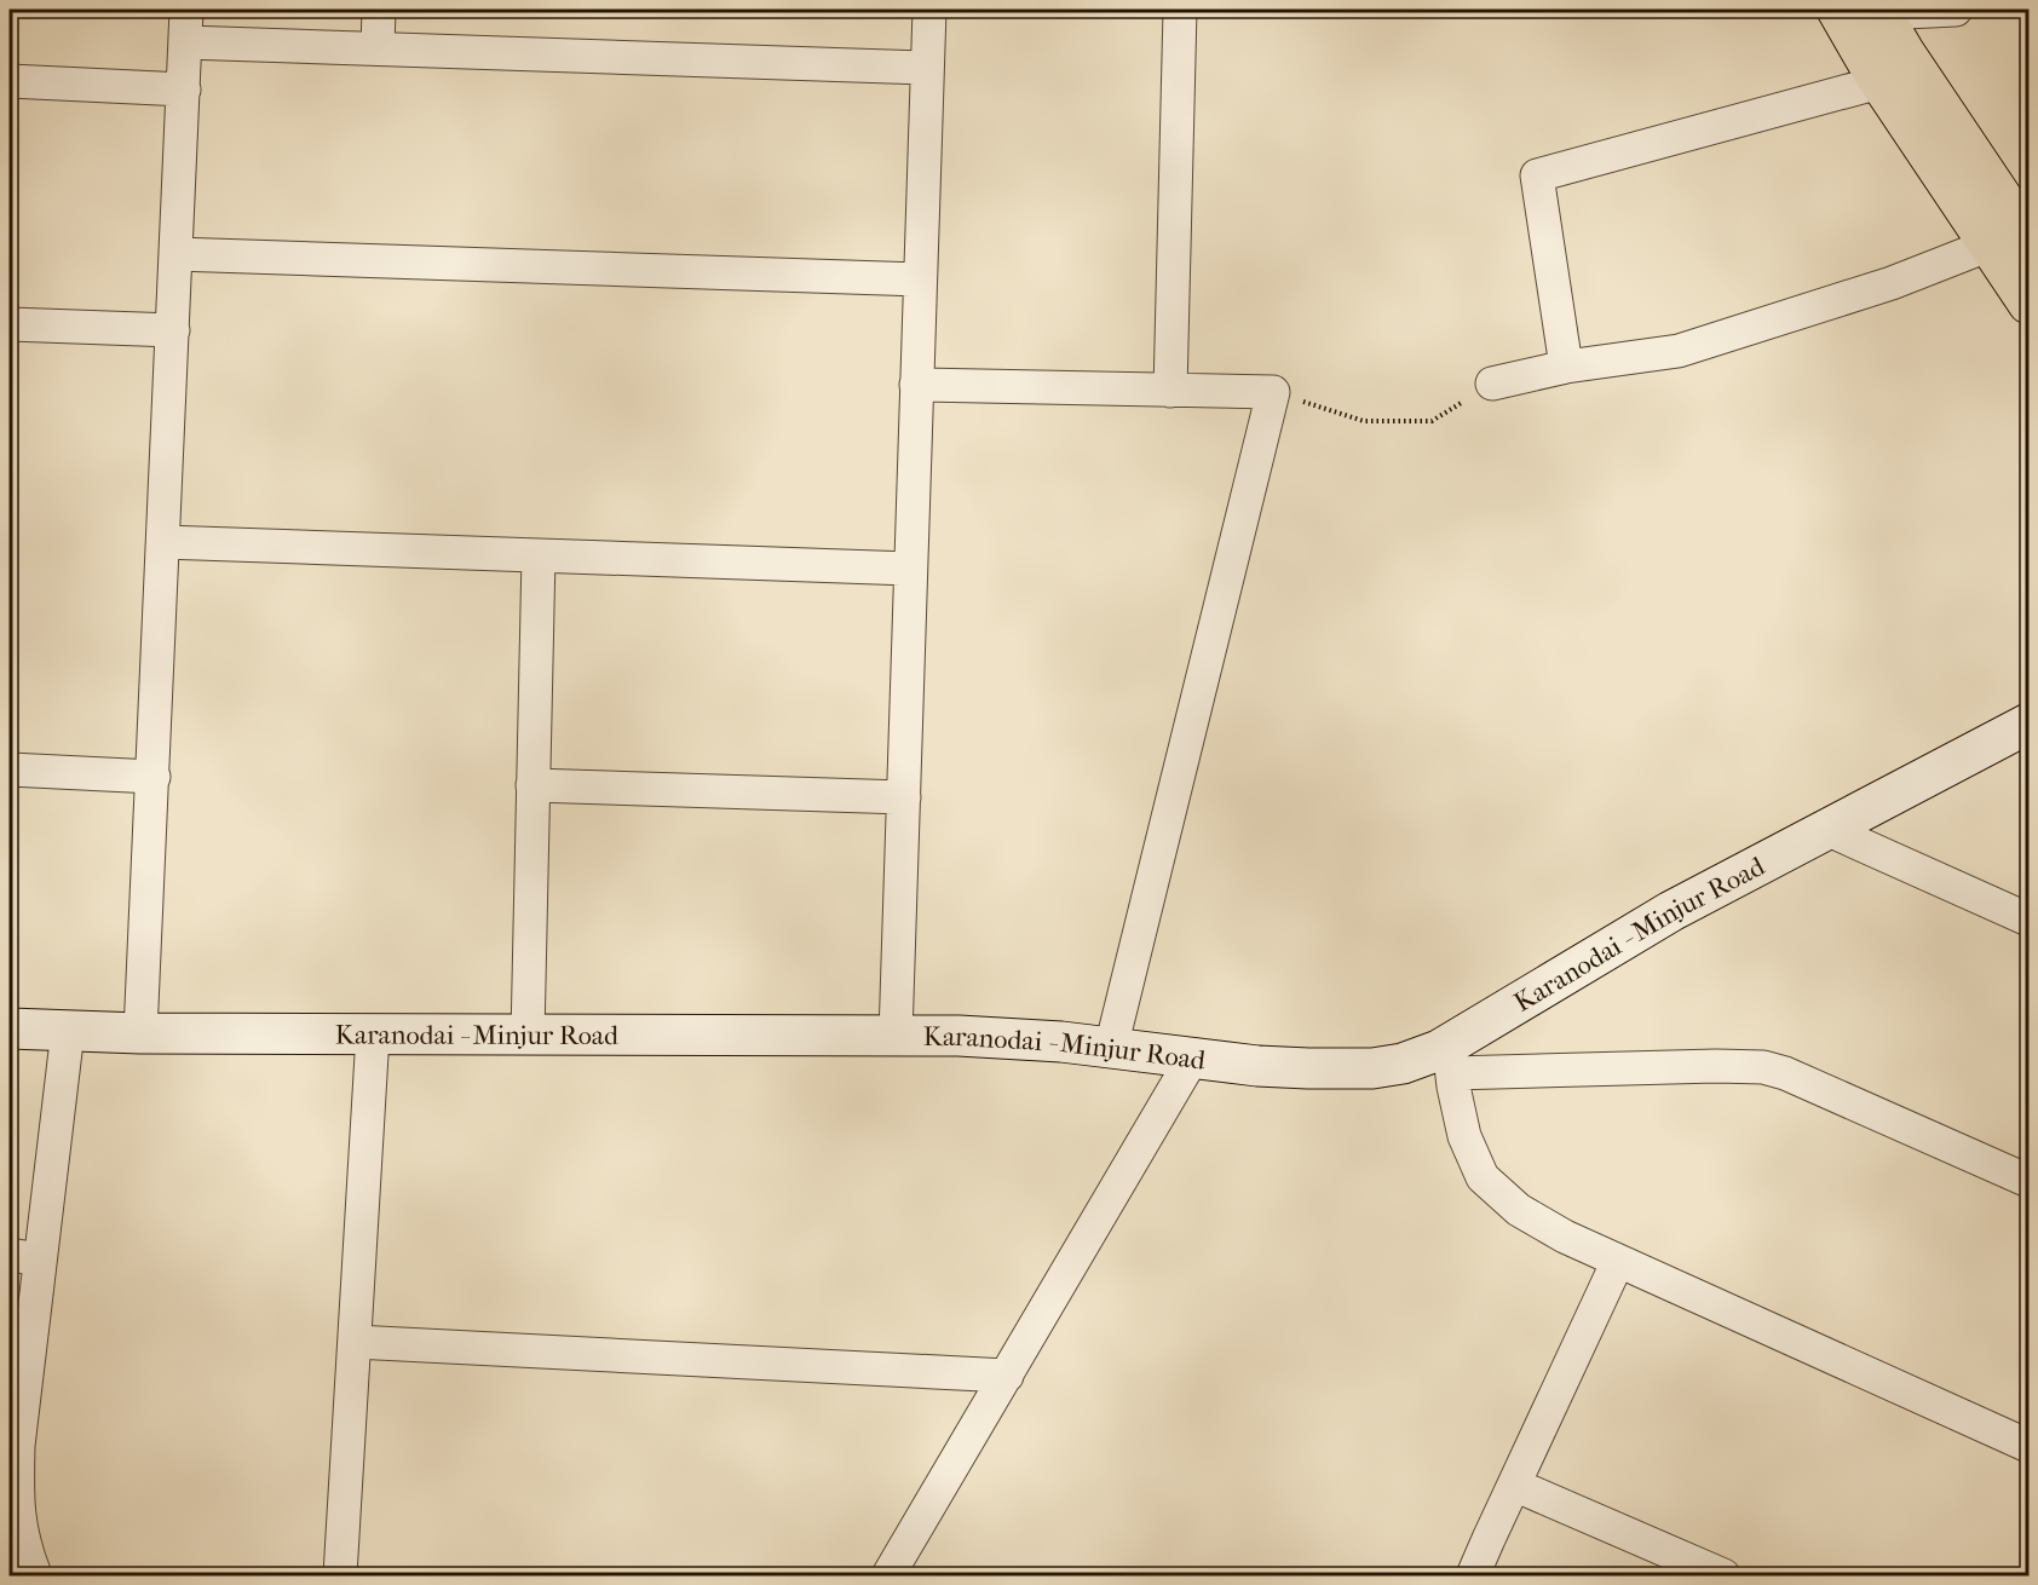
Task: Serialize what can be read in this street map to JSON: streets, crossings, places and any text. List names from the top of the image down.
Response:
{
  "streets": {
    "street": ["Karanodai - Minjur Road"]
  }
}
